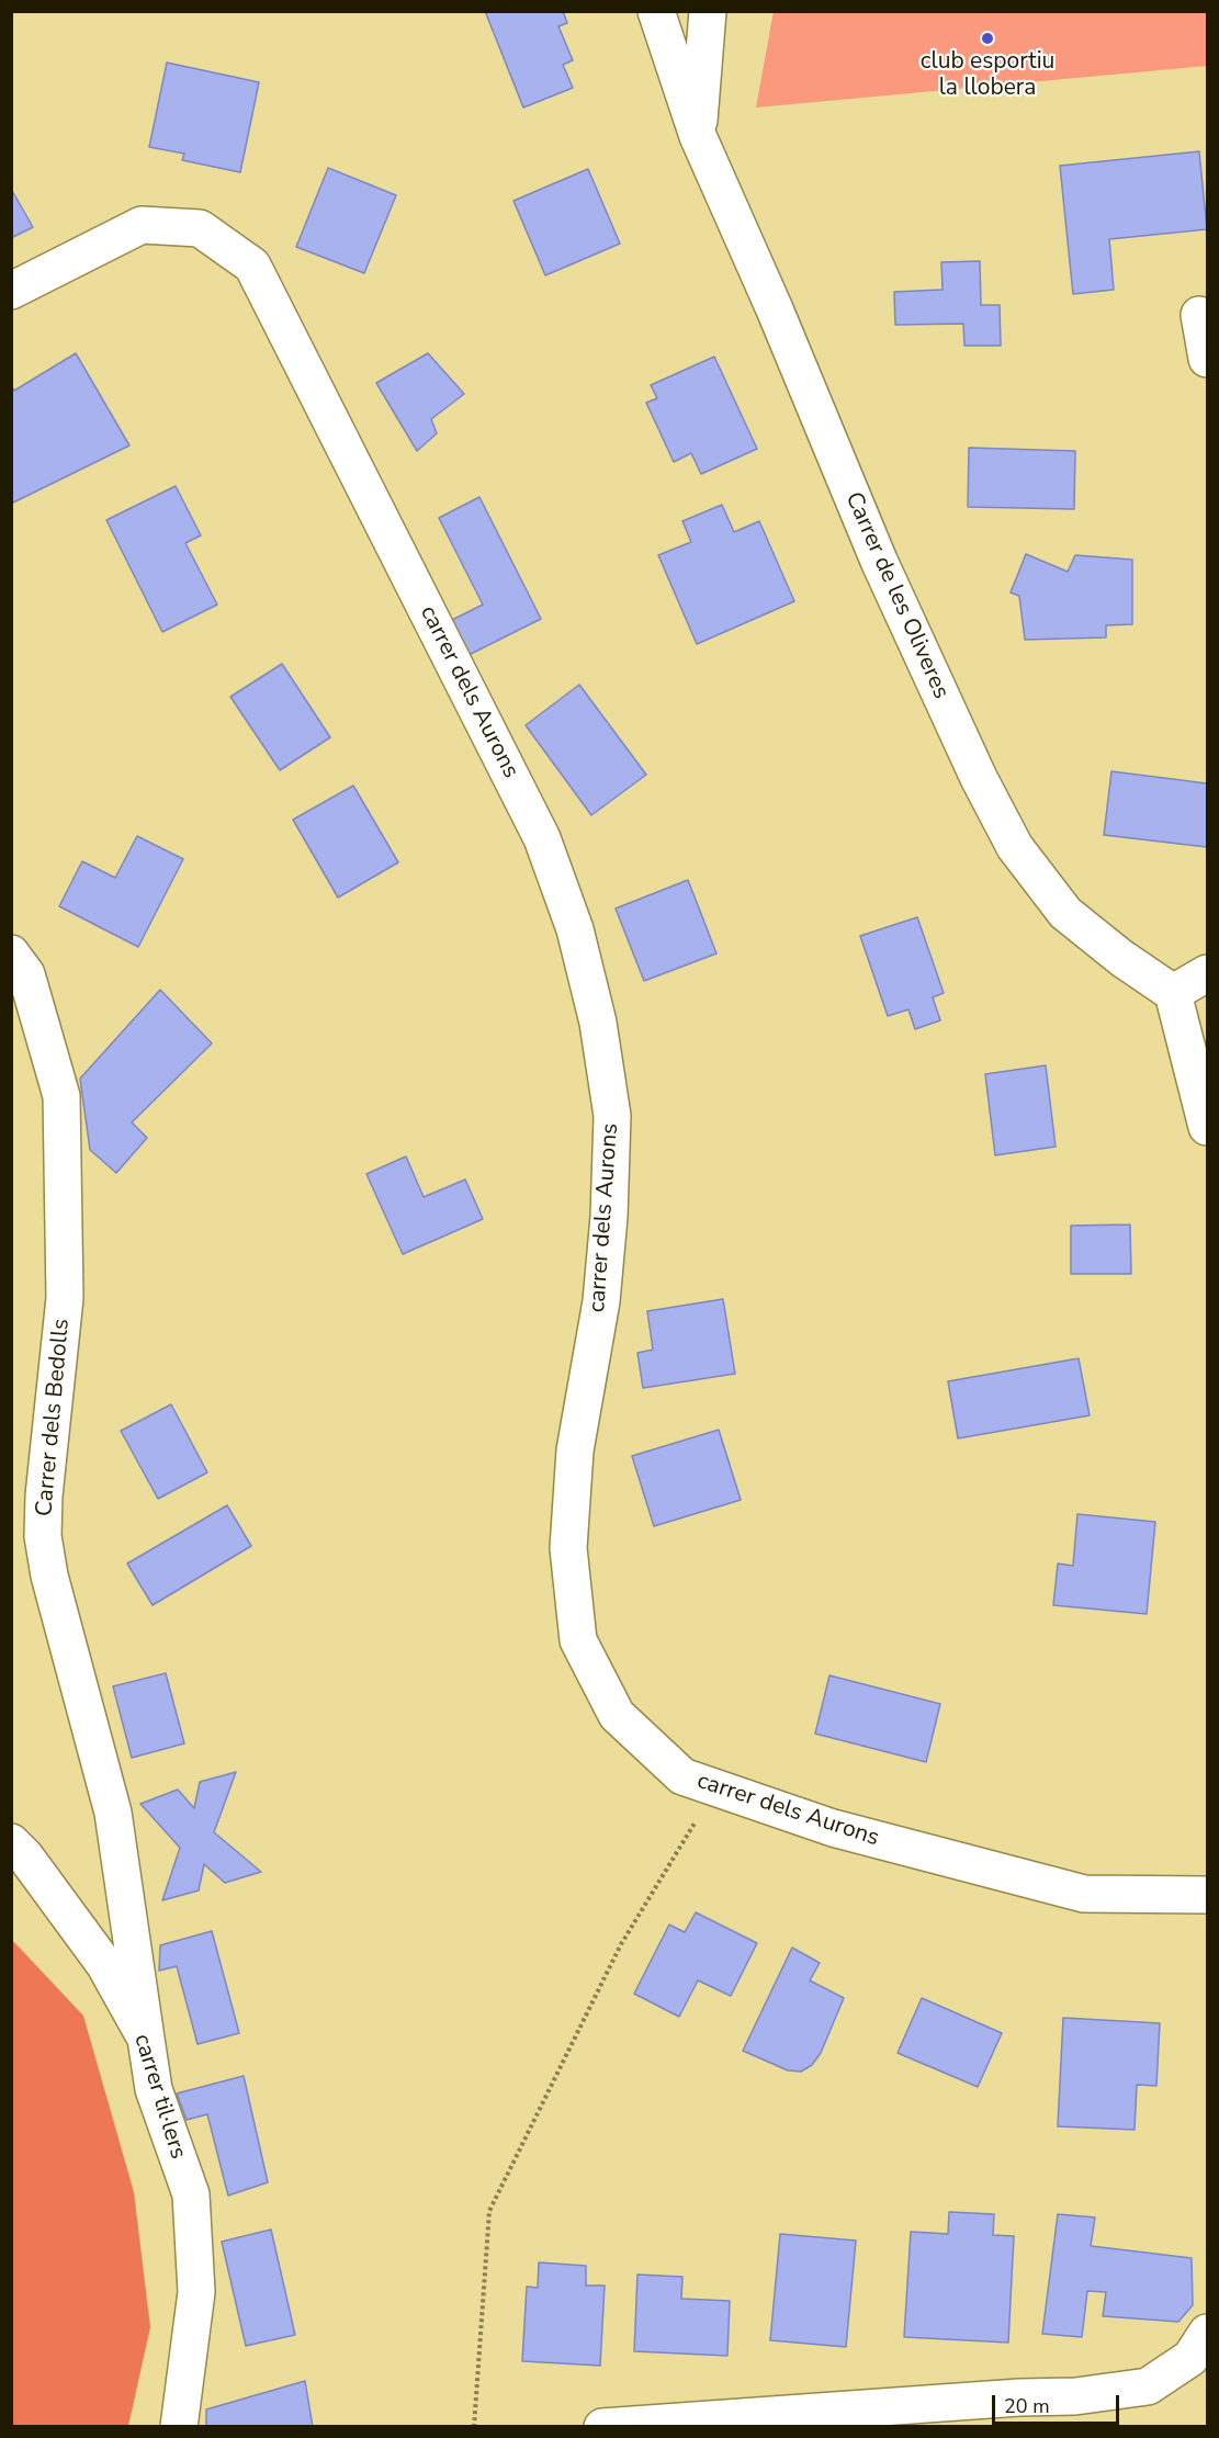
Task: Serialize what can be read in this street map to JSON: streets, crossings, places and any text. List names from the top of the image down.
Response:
{
  "streets": {
    "street": [
      "Carrer de les Oliveres",
      "carrer dels Aurons",
      "Carrer dels Bedolls",
      "carrer til·lers"
    ]
  },
  "crossings": [
    ["Carrer dels Bedolls", "carrer til·lers"]
  ],
  "places": ["club esportiu la llobera"],
  "scale_bar": "20 m"
}
